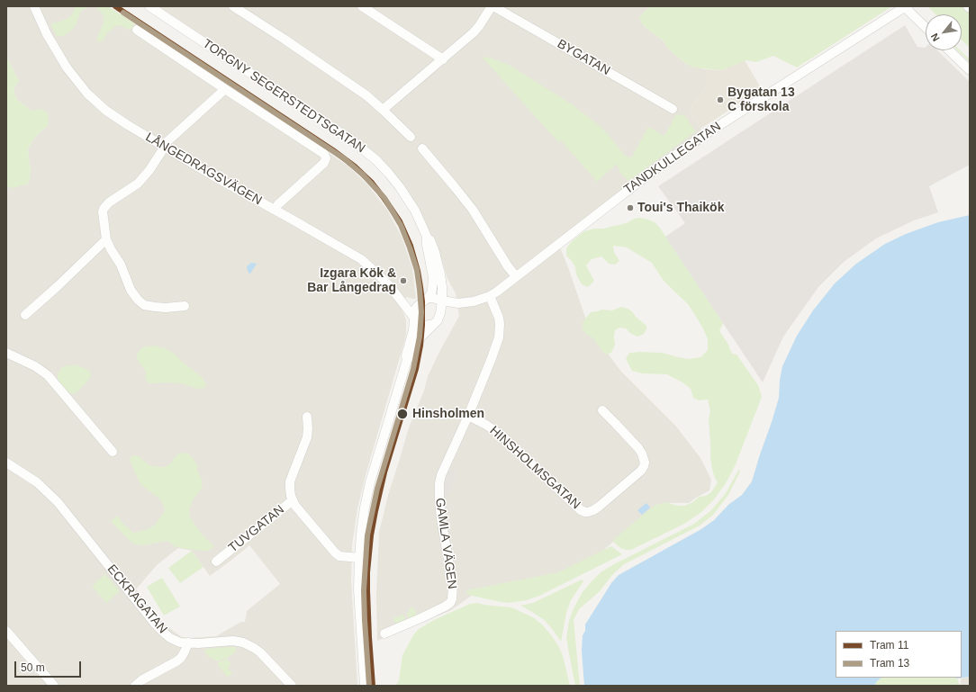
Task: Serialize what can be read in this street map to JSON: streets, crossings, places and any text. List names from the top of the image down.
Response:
{
  "streets": {
    "street": [
      "BYGATAN",
      "TORGNY SEGERSTEDTSGATAN",
      "TANDKULLEGATAN",
      "LÅNGEDRAGSVÄGEN",
      "HINSHOLMSGATAN",
      "TUVGATAN",
      "GAMLA VÄGEN",
      "ECKRAGATAN"
    ]
  },
  "crossings": [
    ["TORGNY SEGERSTEDTSGATAN", "TANDKULLEGATAN"],
    ["TORGNY SEGERSTEDTSGATAN", "LÅNGEDRAGSVÄGEN"],
    ["TANDKULLEGATAN", "LÅNGEDRAGSVÄGEN"],
    ["TANDKULLEGATAN", "GAMLA VÄGEN"],
    ["HINSHOLMSGATAN", "GAMLA VÄGEN"]
  ],
  "places": [
    "Bygatan 13 C förskola",
    "Toui's Thaikök",
    "Izgara Kök & Bar Långedrag",
    "Hinsholmen"
  ],
  "lines": ["tram line 11", "tram line 13"],
  "legend": ["Tram 11", "Tram 13"],
  "scale_bar": "50 m",
  "north": "bottom left"
}
